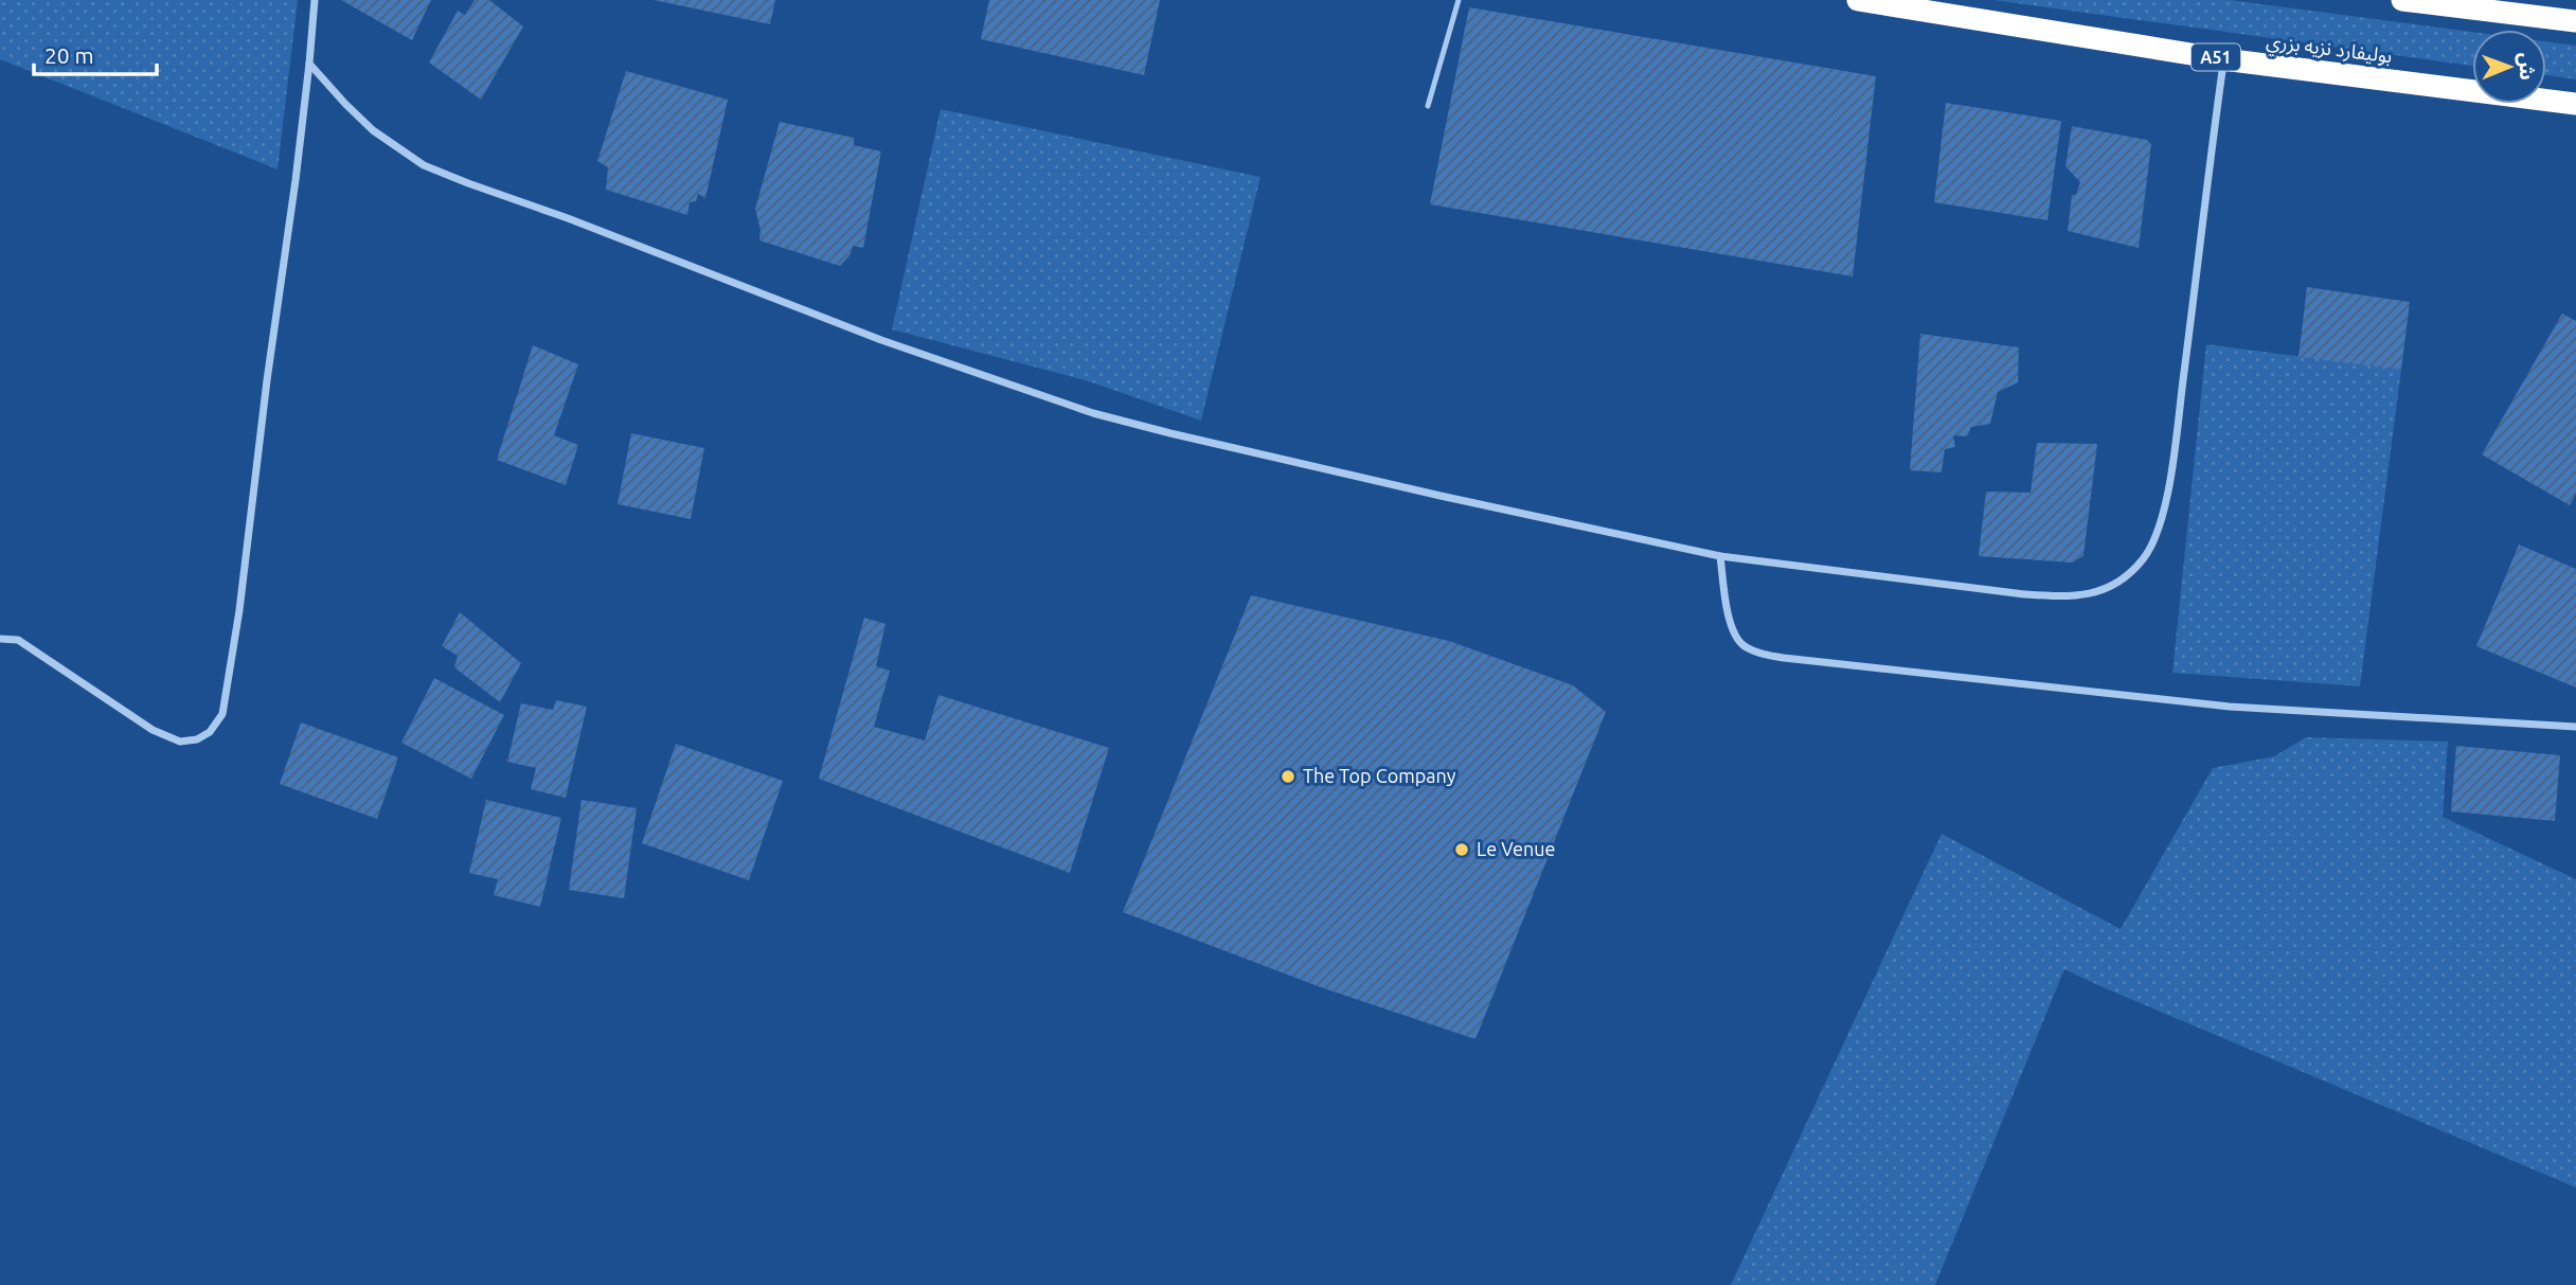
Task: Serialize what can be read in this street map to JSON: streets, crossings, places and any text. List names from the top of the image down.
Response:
{
  "streets": {
    "highway": ["بوليفارد نزيه بزري", "A51"]
  },
  "places": ["The Top Company", "Le Venue"],
  "scale_bar": "20 m",
  "north": "right"
}
